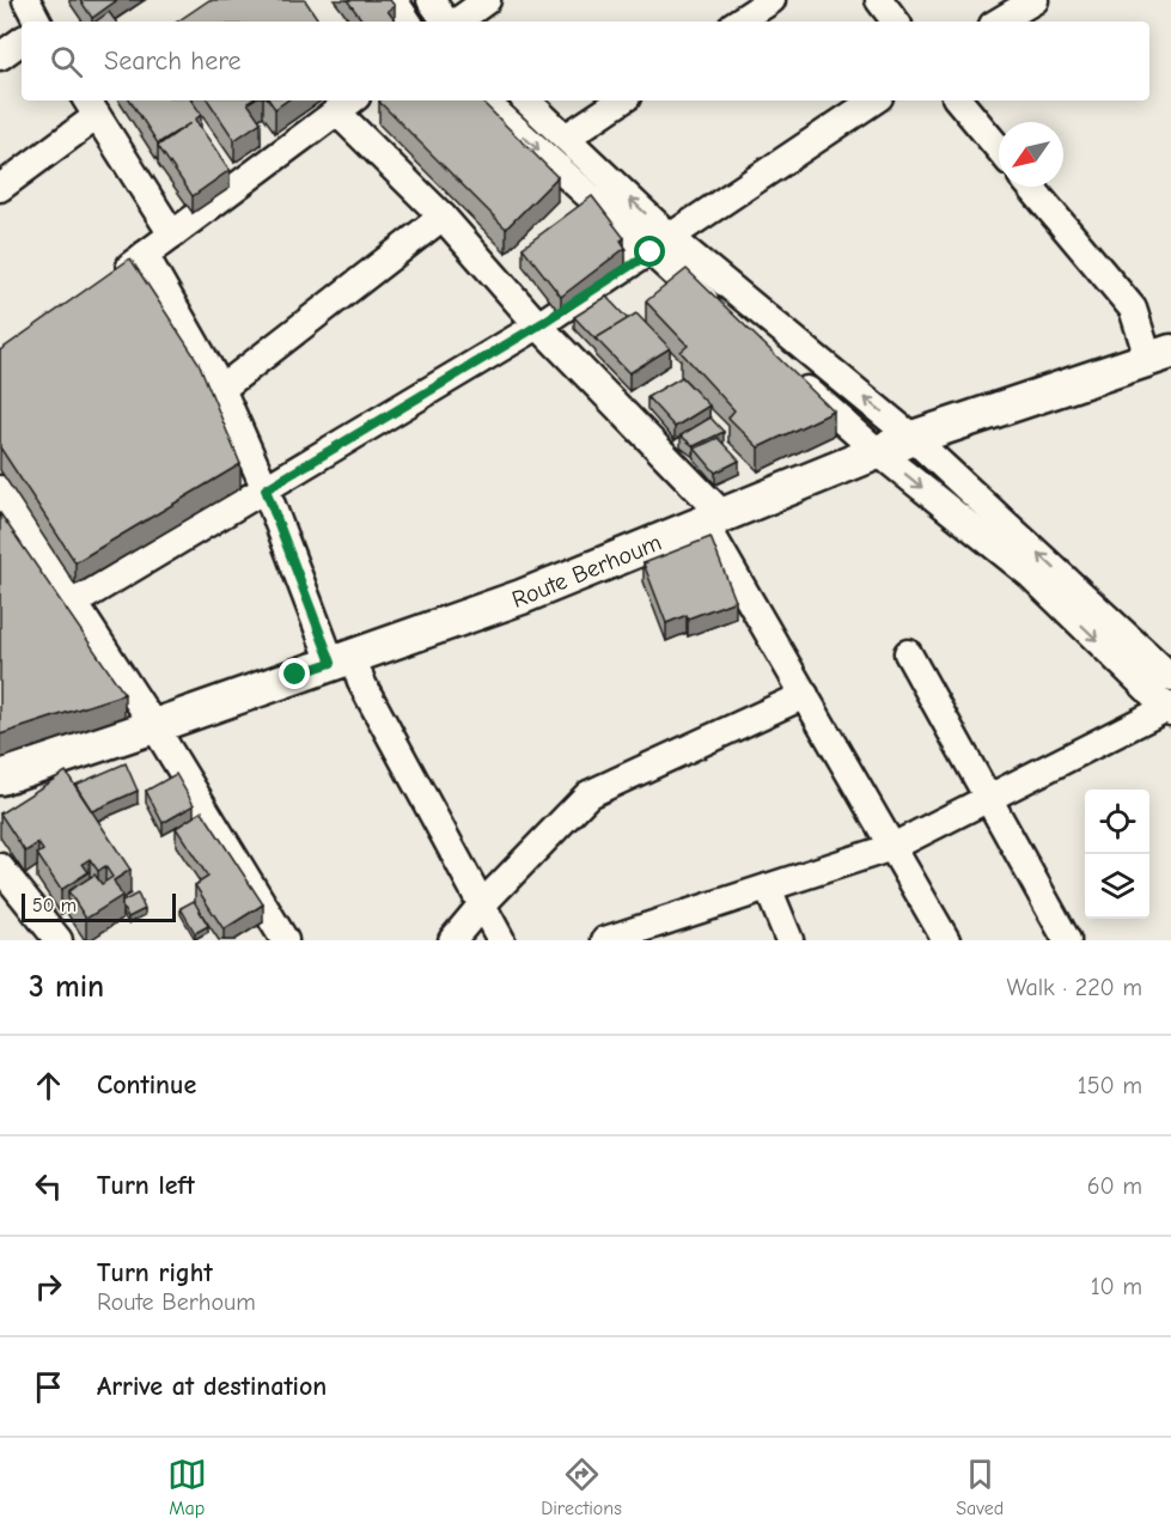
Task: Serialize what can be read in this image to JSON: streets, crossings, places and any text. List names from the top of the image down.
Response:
{
  "streets": {
    "main road": ["Route Berhoum"]
  },
  "scale_bar": "50 m",
  "north": "bottom left",
  "page": {
    "search": "Search here",
    "scale": "50 m",
    "heading": ["3 min", "Walk · 220 m"],
    "list": [
      ["Continue", "150 m"],
      ["Turn left", "60 m"],
      ["Turn right", "Route Berhoum", "10 m"],
      "Arrive at destination"
    ],
    "nav": ["Map", "Directions", "Saved"]
  }
}
